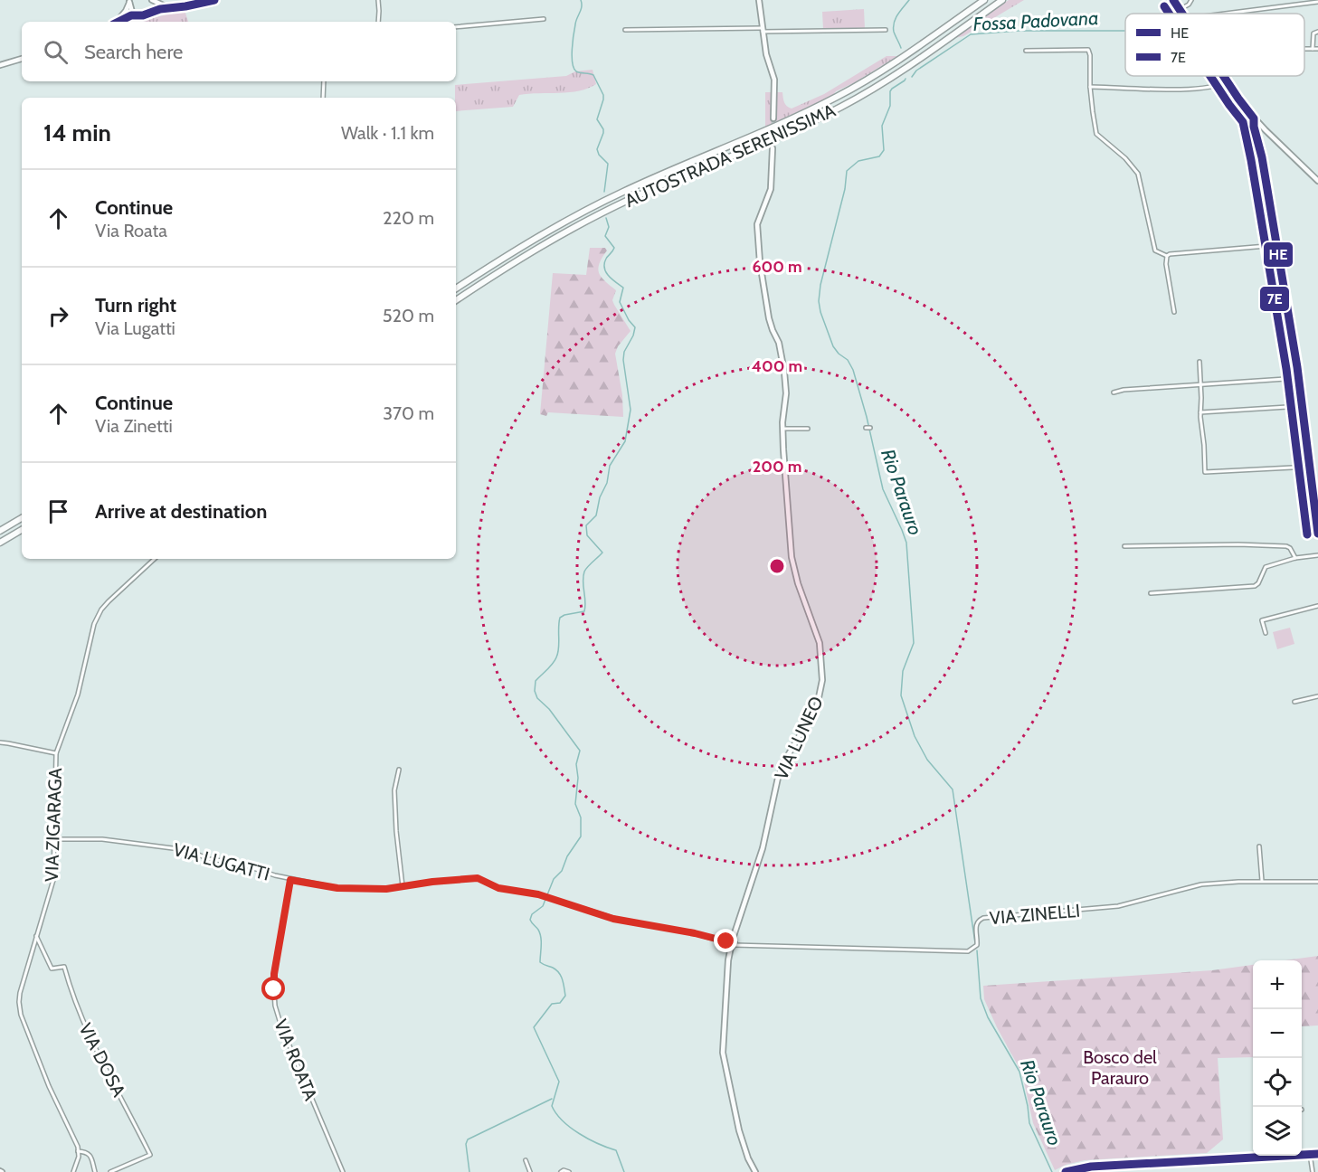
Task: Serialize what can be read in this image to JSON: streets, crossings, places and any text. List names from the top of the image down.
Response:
{
  "streets": {
    "highway": ["AUTOSTRADA SERENISSIMA"],
    "main road": ["VIA LUNEO"],
    "street": [
      "VIA ZIGARAGA",
      "VIA LUGATTI",
      "VIA ZINELLI",
      "VIA DOSA",
      "VIA ROATA"
    ]
  },
  "crossings": [
    ["VIA LUNEO", "VIA LUGATTI"],
    ["VIA LUNEO", "VIA ZINELLI"],
    ["VIA ZIGARAGA", "VIA LUGATTI"],
    ["VIA ZIGARAGA", "VIA DOSA"],
    ["VIA LUGATTI", "VIA ZINELLI"],
    ["VIA LUGATTI", "VIA ROATA"]
  ],
  "water": ["Fossa Padovana", "Rio Parauro"],
  "parks": ["Bosco del Parauro"],
  "lines": ["transit line HE", "transit line 7E"],
  "legend": ["HE", "7E"],
  "page": {
    "search": "Search here",
    "heading": ["14 min", "Walk · 1.1 km"],
    "list": [
      ["Continue", "Via Roata", "220 m"],
      ["Turn right", "Via Lugatti", "520 m"],
      ["Continue", "Via Zinetti", "370 m"],
      "Arrive at destination"
    ],
    "map_buttons": ["+", "−"]
  },
  "rings": ["600 m", "400 m", "200 m"]
}
